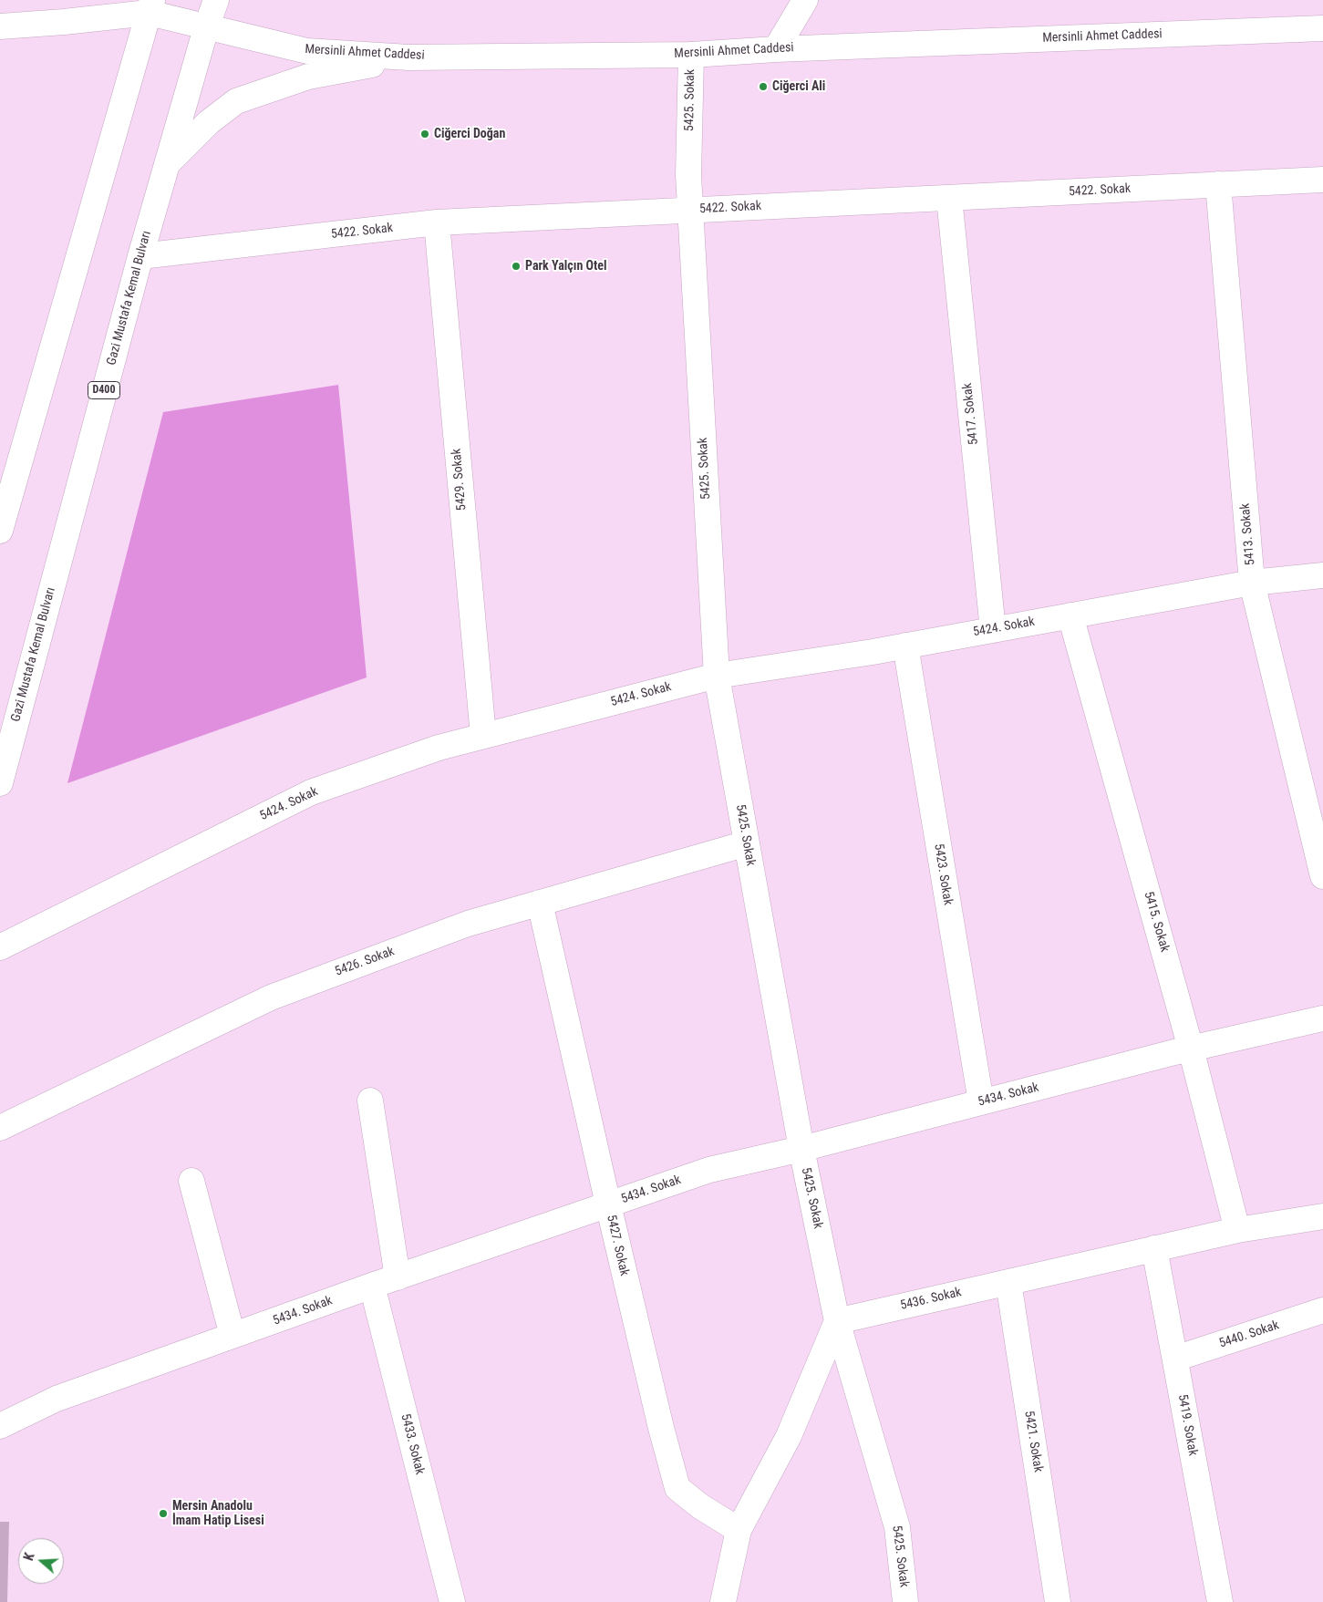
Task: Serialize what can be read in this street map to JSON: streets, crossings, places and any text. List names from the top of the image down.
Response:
{
  "streets": {
    "main road": [
      "Mersinli Ahmet Caddesi",
      "5425. Sokak",
      "5422. Sokak",
      "Gazi Mustafa Kemal Bulvarı",
      "D400",
      "5417. Sokak",
      "5429. Sokak",
      "5413. Sokak",
      "5424. Sokak",
      "5423. Sokak",
      "5415. Sokak",
      "5426. Sokak",
      "5434. Sokak",
      "5427. Sokak",
      "5436. Sokak",
      "5440. Sokak",
      "5419. Sokak",
      "5421. Sokak",
      "5433. Sokak"
    ]
  },
  "crossings": [
    ["Mersinli Ahmet Caddesi", "5425. Sokak"],
    ["Mersinli Ahmet Caddesi", "Gazi Mustafa Kemal Bulvarı"],
    ["5425. Sokak", "5422. Sokak"],
    ["5425. Sokak", "5424. Sokak"],
    ["5425. Sokak", "5426. Sokak"],
    ["5425. Sokak", "5434. Sokak"],
    ["5425. Sokak", "5436. Sokak"],
    ["5422. Sokak", "Gazi Mustafa Kemal Bulvarı"],
    ["5422. Sokak", "5417. Sokak"],
    ["5422. Sokak", "5429. Sokak"],
    ["5422. Sokak", "5413. Sokak"],
    ["5417. Sokak", "5424. Sokak"],
    ["5429. Sokak", "5424. Sokak"],
    ["5413. Sokak", "5424. Sokak"],
    ["5424. Sokak", "5423. Sokak"],
    ["5424. Sokak", "5415. Sokak"],
    ["5423. Sokak", "5434. Sokak"],
    ["5415. Sokak", "5434. Sokak"],
    ["5415. Sokak", "5436. Sokak"],
    ["5426. Sokak", "5427. Sokak"],
    ["5434. Sokak", "5427. Sokak"],
    ["5434. Sokak", "5433. Sokak"],
    ["5436. Sokak", "5419. Sokak"],
    ["5436. Sokak", "5421. Sokak"],
    ["5440. Sokak", "5419. Sokak"]
  ],
  "places": [
    "Ciğerci Ali",
    "Ciğerci Doğan",
    "Park Yalçın Otel",
    "Mersin Anadolu İmam Hatip Lisesi"
  ],
  "north": "left"
}
